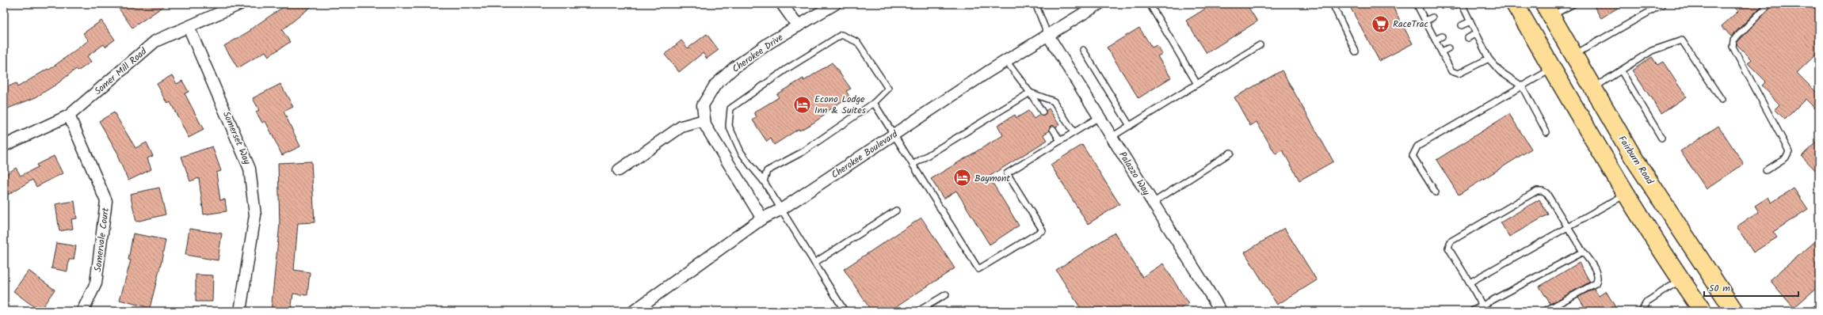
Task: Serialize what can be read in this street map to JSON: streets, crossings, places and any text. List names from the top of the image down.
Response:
{
  "streets": {
    "main road": ["Fairburn Road"],
    "street": [
      "Cherokee Drive",
      "Somer Mill Road",
      "Somerset Way",
      "Cherokee Boulevard",
      "Palazzo Way",
      "Somervale Court"
    ]
  },
  "crossings": [
    ["Cherokee Drive", "Cherokee Boulevard"],
    ["Somer Mill Road", "Somerset Way"],
    ["Somer Mill Road", "Somervale Court"],
    ["Cherokee Boulevard", "Palazzo Way"]
  ],
  "places": {
    "supermarket": ["RaceTrac"],
    "hotel": ["Econo Lodge Inn & Suites", "Baymont"]
  },
  "scale_bar": "50 m"
}
